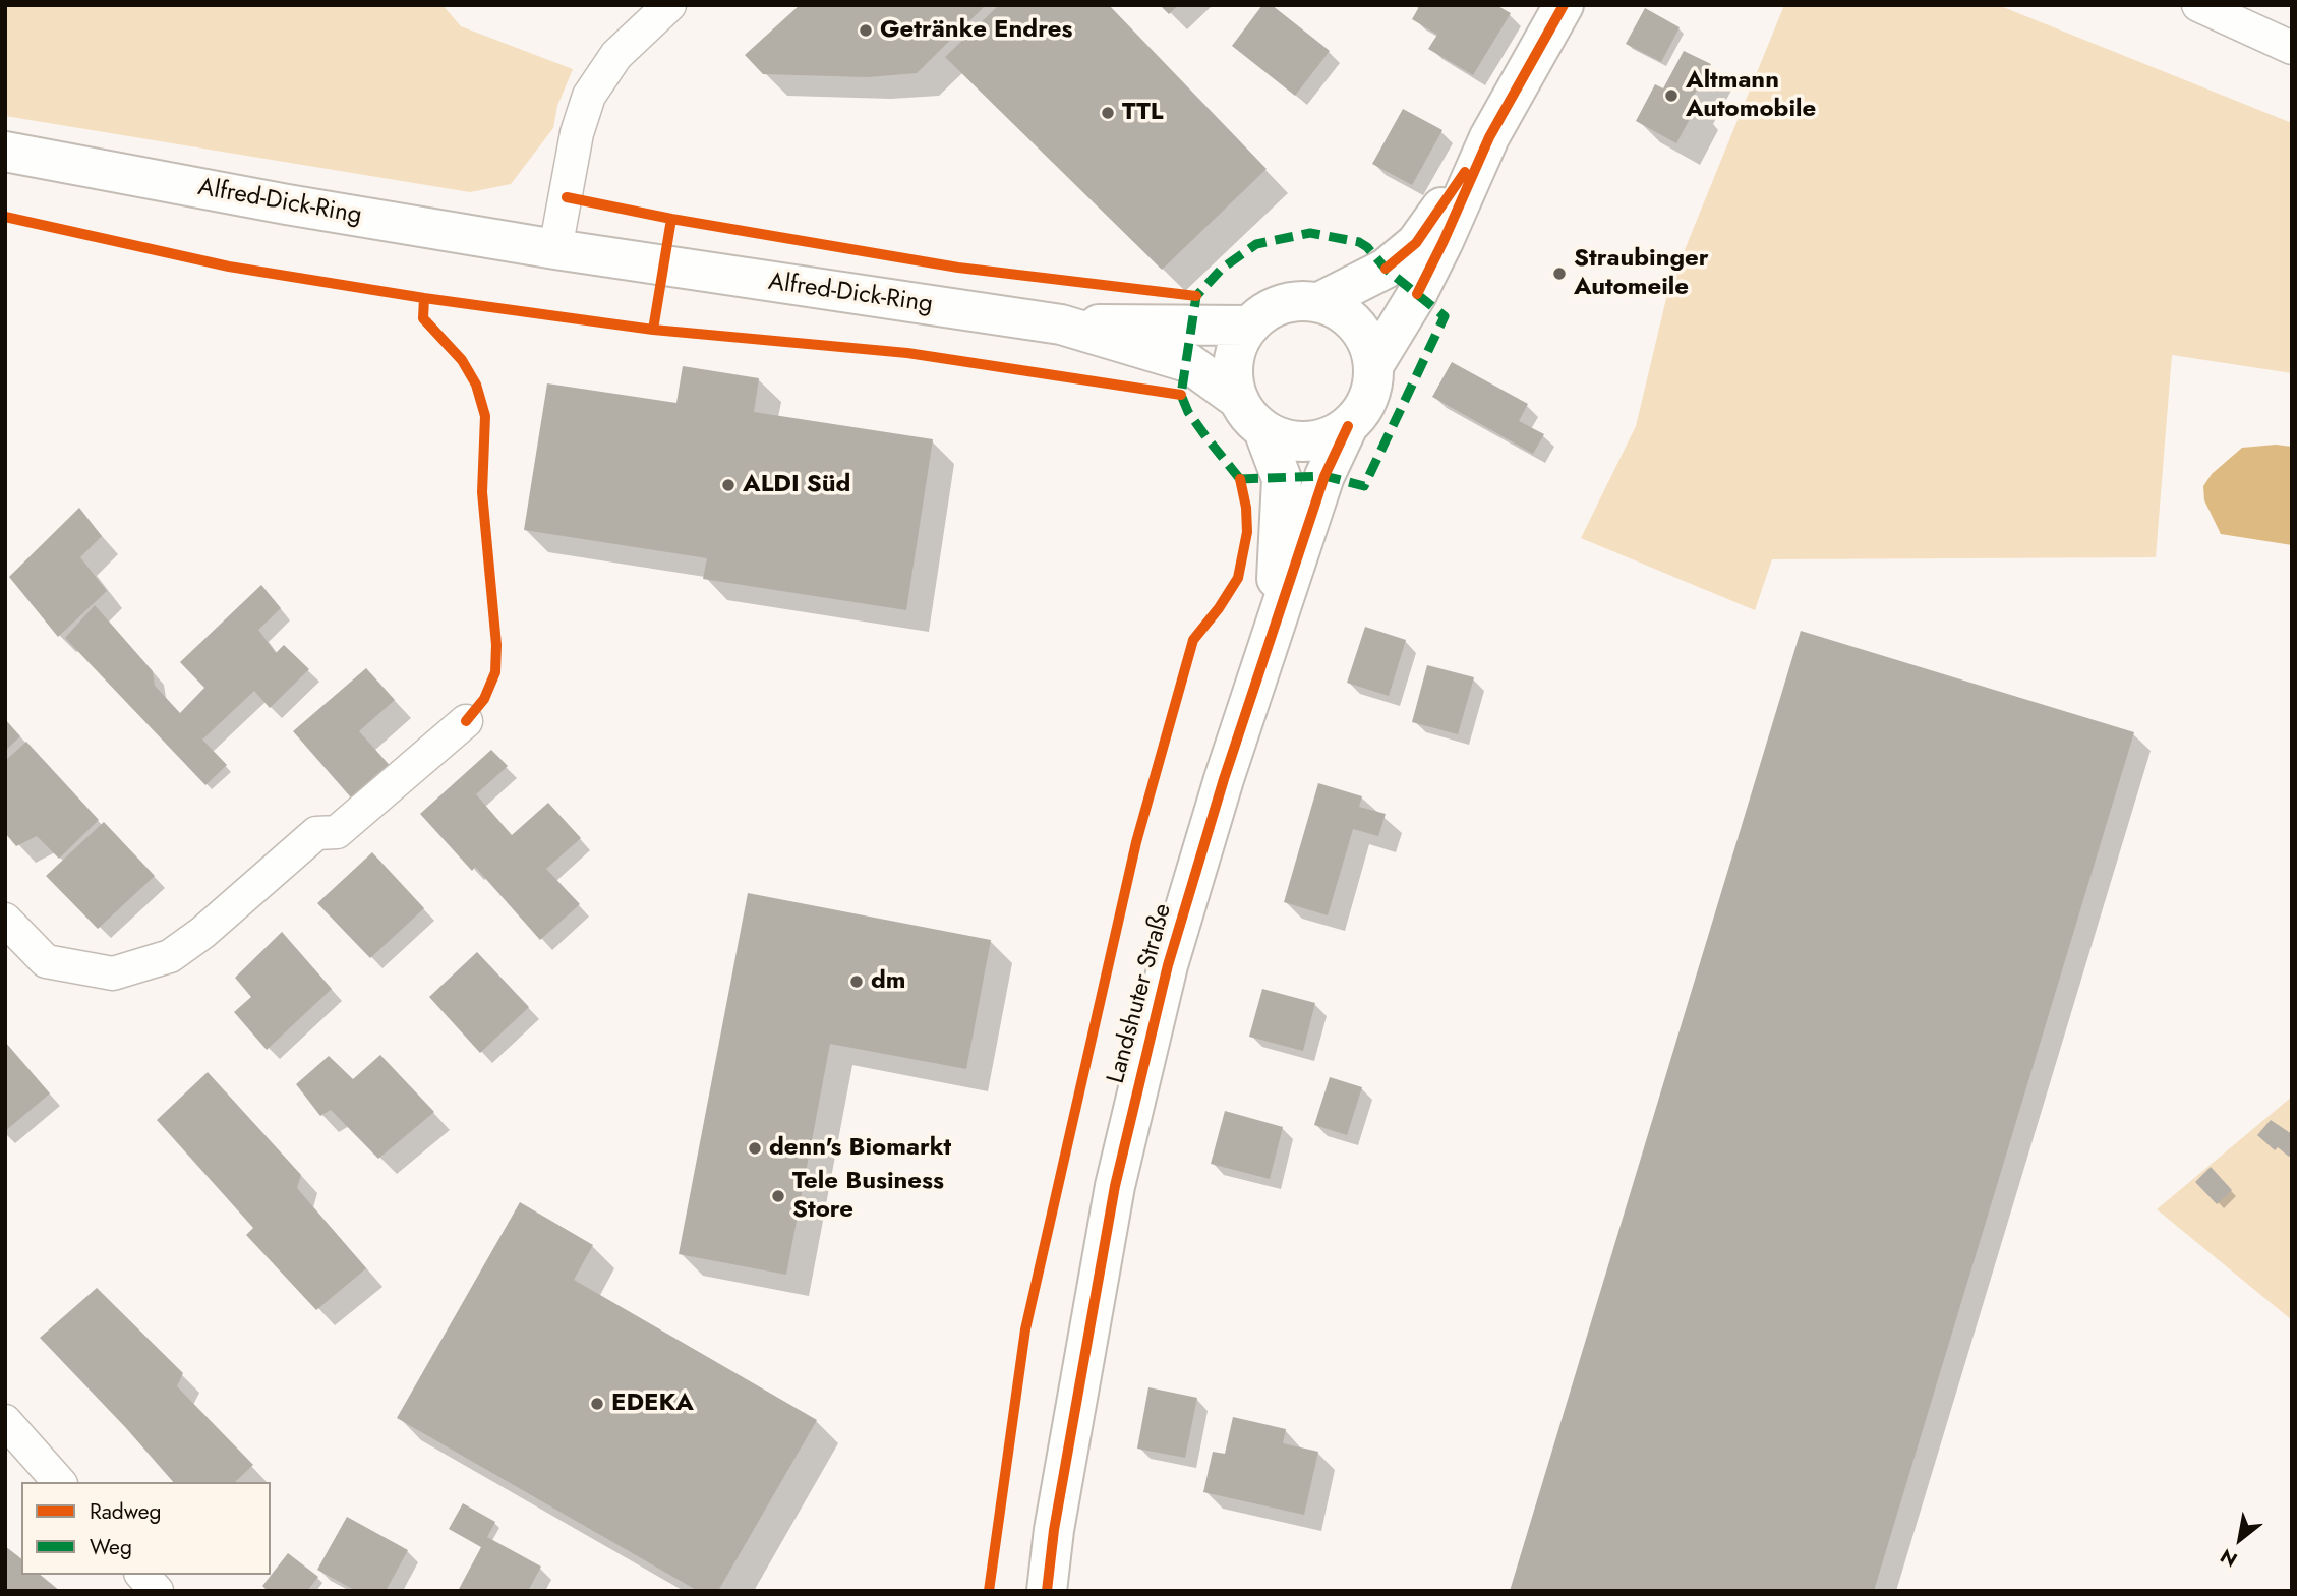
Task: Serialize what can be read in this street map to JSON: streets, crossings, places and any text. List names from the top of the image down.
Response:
{
  "streets": {
    "main road": ["Alfred-Dick-Ring", "Landshuter Straße"]
  },
  "crossings": [
    ["Alfred-Dick-Ring", "Landshuter Straße"]
  ],
  "places": [
    "Getränke Endres",
    "Altmann Automobile",
    "TTL",
    "Straubinger Automeile",
    "ALDI Süd",
    "dm",
    "denn's Biomarkt",
    "Tele Business Store",
    "EDEKA"
  ],
  "legend": ["Radweg", "Weg"],
  "north": "bottom left"
}
